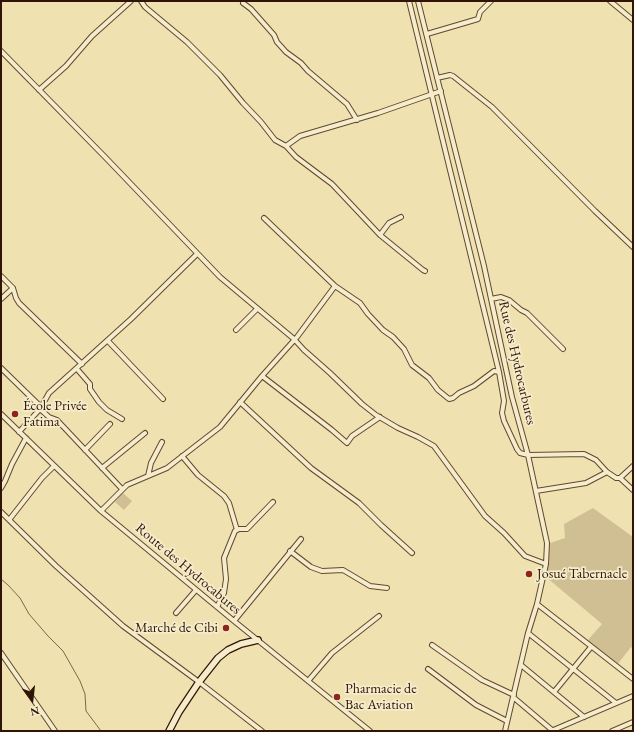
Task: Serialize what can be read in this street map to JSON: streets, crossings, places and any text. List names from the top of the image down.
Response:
{
  "streets": {
    "street": ["Rue des Hydrocarbures", "Route des Hydrocabures"]
  },
  "places": [
    "École Privée Fatima",
    "Josué Tabernacle",
    "Marché de Cibi",
    "Pharmacie de Bac Aviation"
  ],
  "north": "bottom"
}
